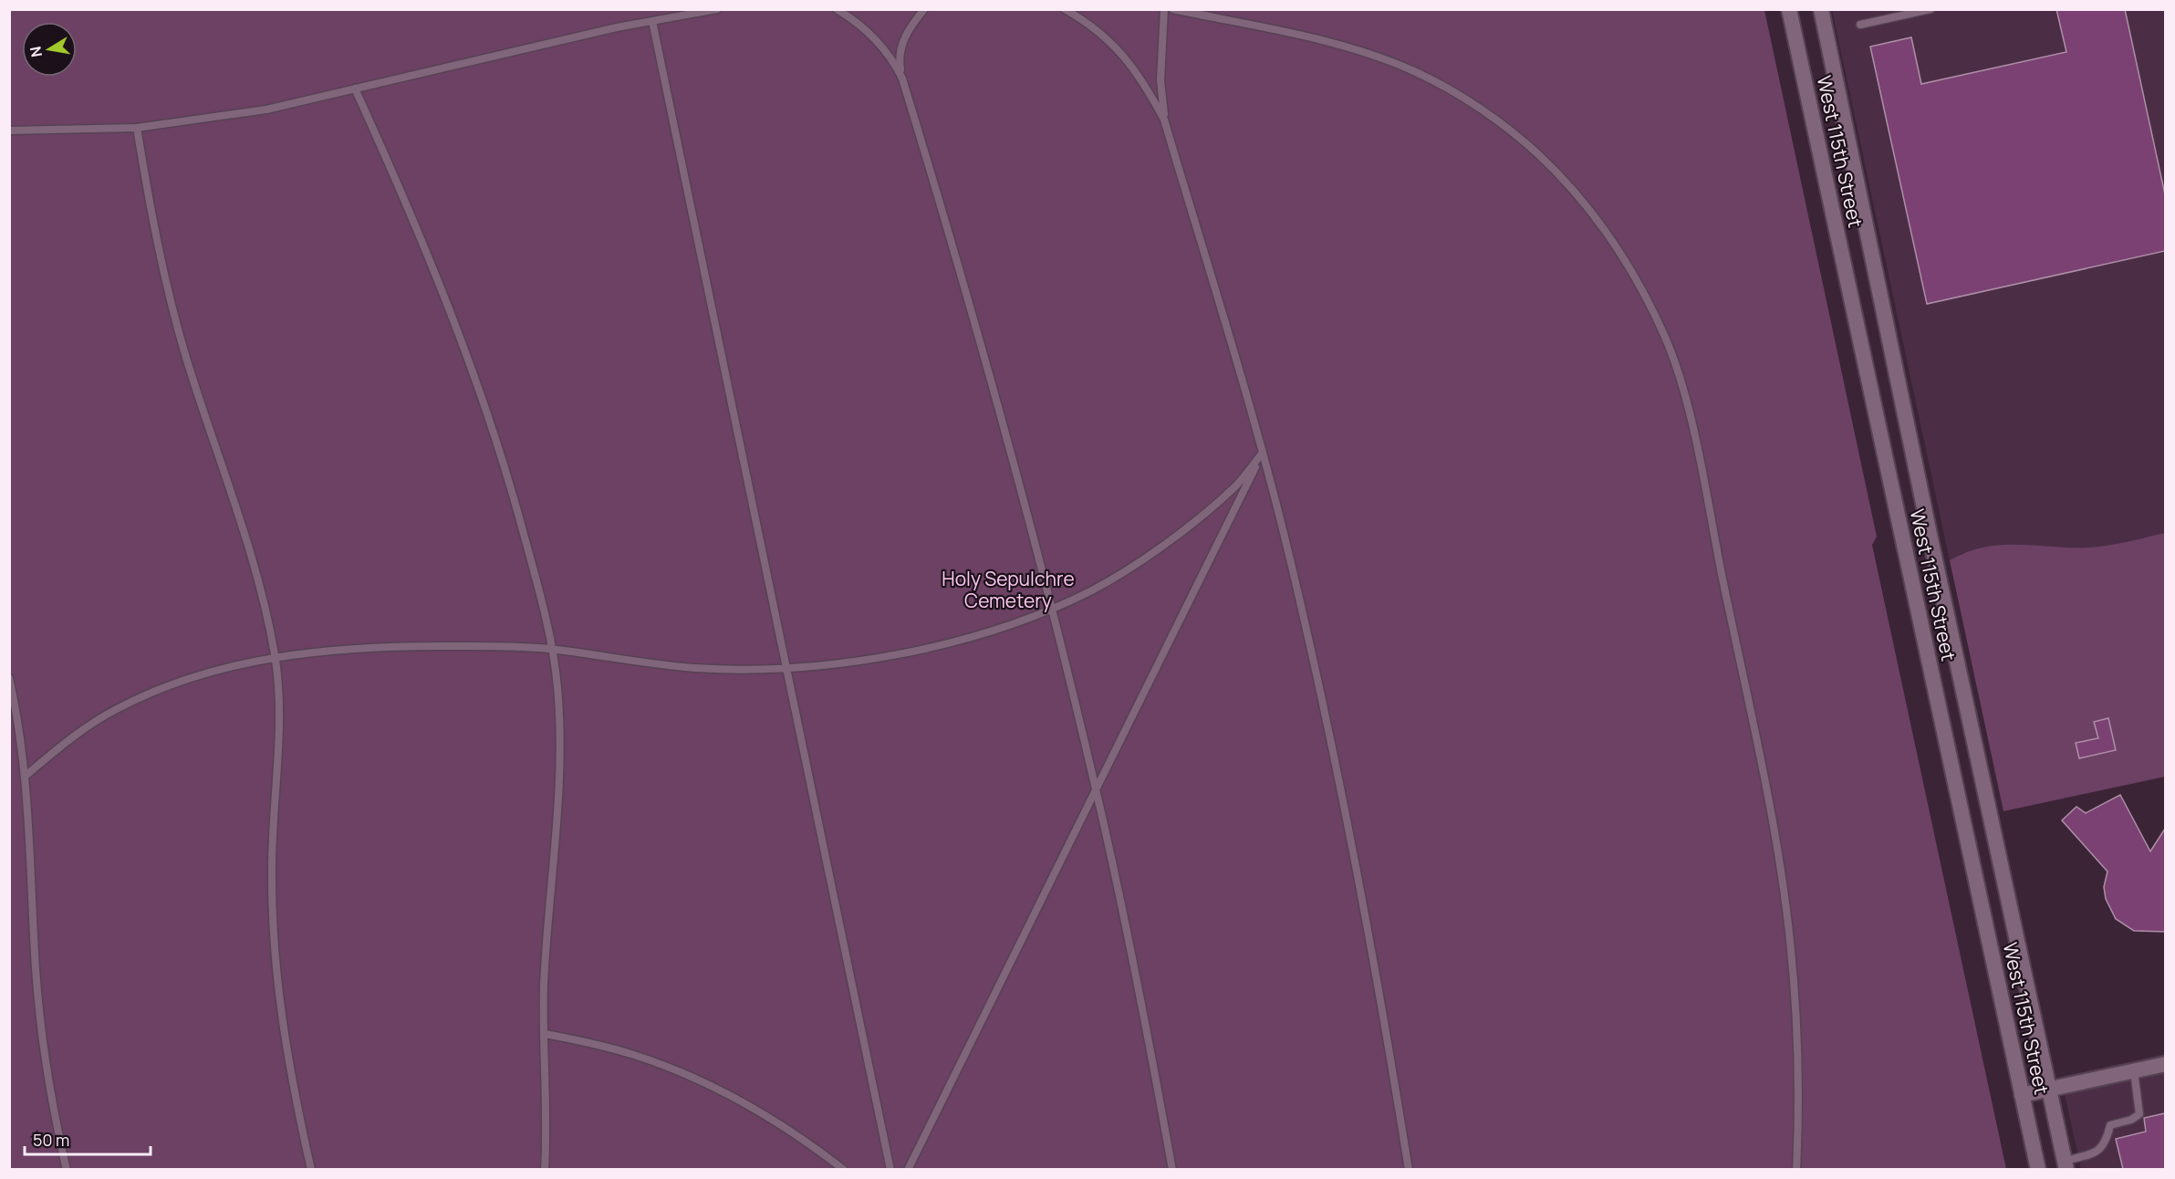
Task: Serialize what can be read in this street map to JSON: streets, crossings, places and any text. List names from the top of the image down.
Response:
{
  "streets": {
    "street": ["West 115th Street"]
  },
  "parks": ["Holy Sepulchre Cemetery"],
  "scale_bar": "50 m",
  "north": "left"
}
